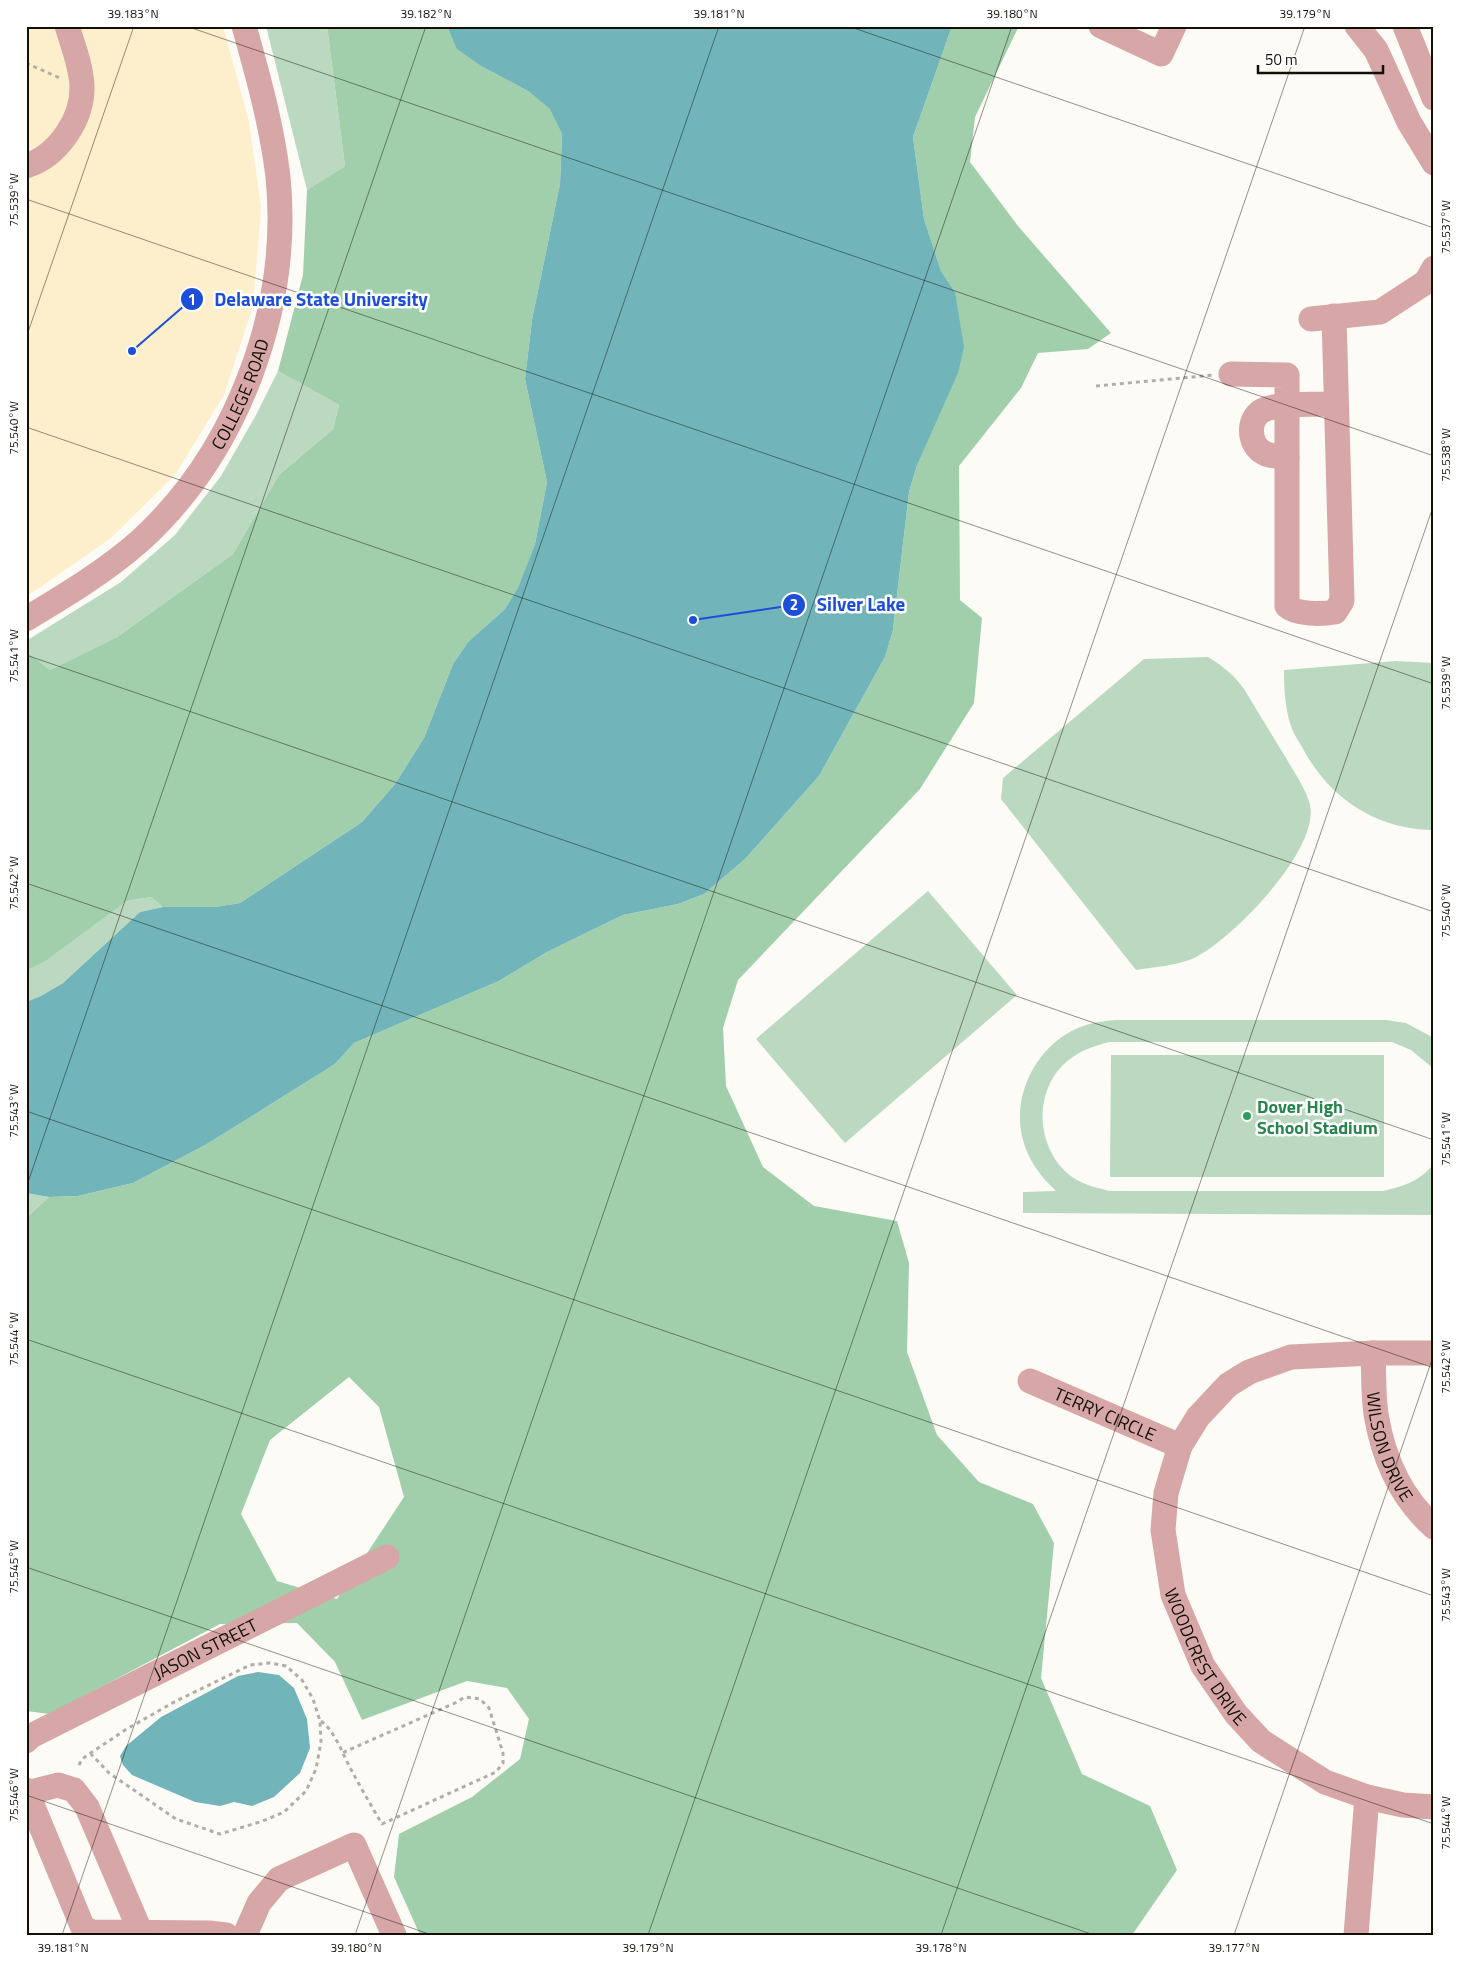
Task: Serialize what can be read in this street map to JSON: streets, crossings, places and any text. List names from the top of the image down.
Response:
{
  "streets": {
    "street": [
      "COLLEGE ROAD",
      "TERRY CIRCLE",
      "WILSON DRIVE",
      "JASON STREET",
      "WOODCREST DRIVE"
    ]
  },
  "crossings": [
    ["TERRY CIRCLE", "WOODCREST DRIVE"],
    ["WILSON DRIVE", "WOODCREST DRIVE"]
  ],
  "places": ["Delaware State University", "Silver Lake", "Dover High School Stadium"],
  "scale_bar": "50 m",
  "coordinates": [
    "39.183°N",
    "39.182°N",
    "39.181°N",
    "39.180°N",
    "39.179°N",
    "75.539°W",
    "75.537°W",
    "75.540°W",
    "75.538°W",
    "75.541°W",
    "75.542°W",
    "75.543°W",
    "75.544°W",
    "75.545°W",
    "75.546°W",
    "39.178°N",
    "39.177°N"
  ]
}
